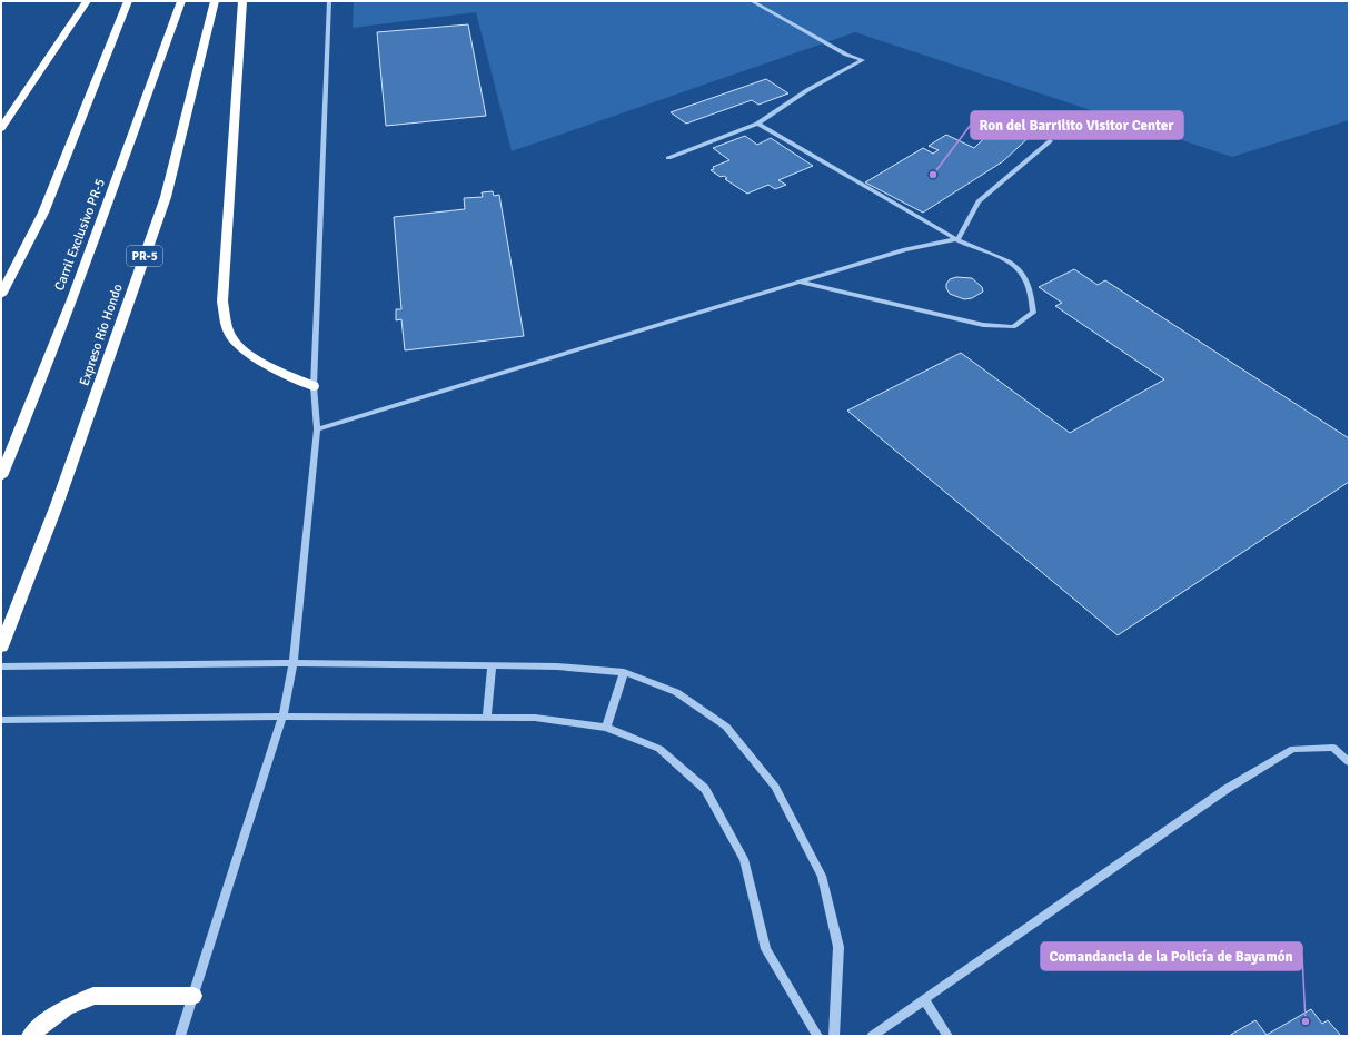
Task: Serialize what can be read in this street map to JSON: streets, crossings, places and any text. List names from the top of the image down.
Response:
{
  "streets": {
    "highway": ["Carril Exclusivo PR-5", "PR-5", "Expreso Río Hondo"]
  },
  "places": ["Ron del Barrilito Visitor Center", "Comandancia de la Policía de Bayamón"]
}
